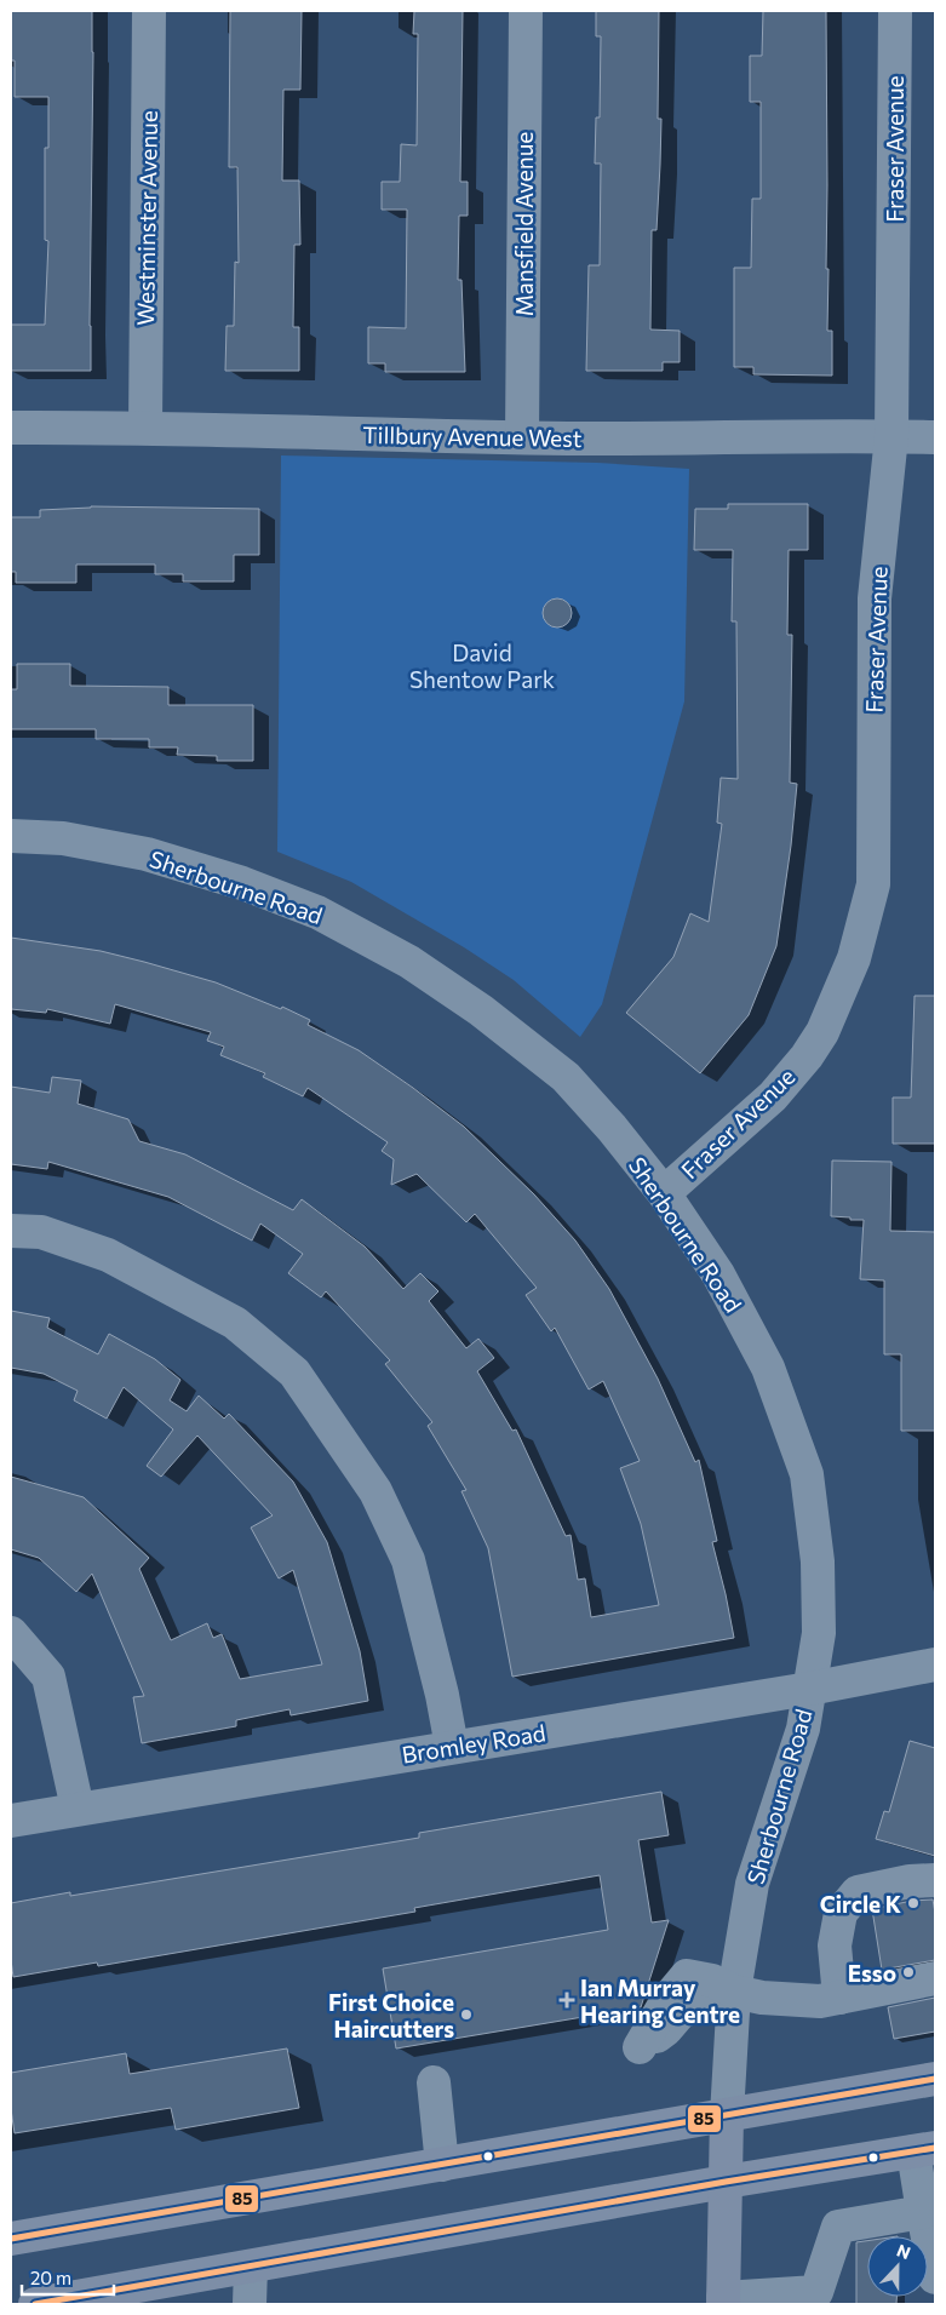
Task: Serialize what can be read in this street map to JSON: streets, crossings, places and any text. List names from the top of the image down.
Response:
{
  "streets": {
    "street": [
      "Fraser Avenue",
      "Westminster Avenue",
      "Mansfield Avenue",
      "Tillbury Avenue West",
      "Sherbourne Road",
      "Bromley Road"
    ]
  },
  "crossings": [
    ["Fraser Avenue", "Tillbury Avenue West"],
    ["Fraser Avenue", "Sherbourne Road"],
    ["Westminster Avenue", "Tillbury Avenue West"],
    ["Mansfield Avenue", "Tillbury Avenue West"],
    ["Sherbourne Road", "Bromley Road"]
  ],
  "parks": ["David Shentow Park"],
  "places": {
    "other": ["Circle K", "Esso", "First Choice Haircutters"],
    "health": ["Ian Murray Hearing Centre"]
  },
  "lines": ["transit line 85"],
  "scale_bar": "20 m",
  "north": "top"
}
